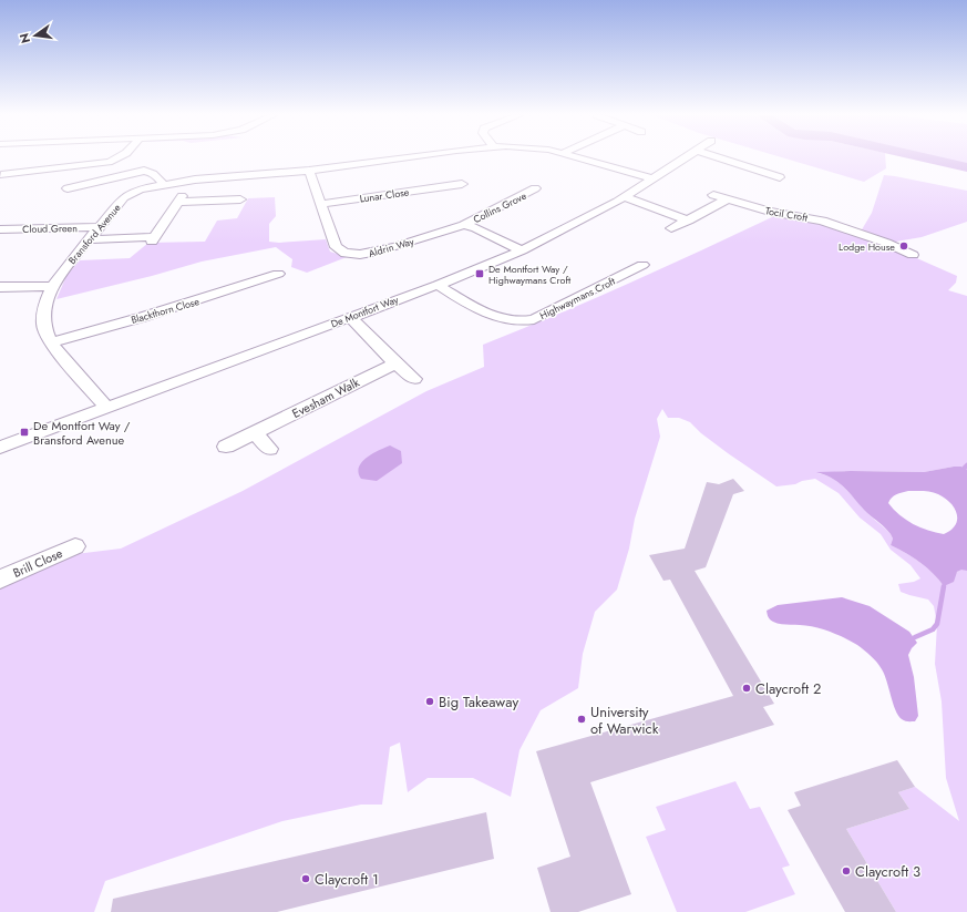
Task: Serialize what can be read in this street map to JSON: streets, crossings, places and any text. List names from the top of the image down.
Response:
{
  "streets": {
    "street": [
      "Lunar Close",
      "Collins Grove",
      "Tocil Croft",
      "Cloud Green",
      "Bransford Avenue",
      "Aldrin Way",
      "Highwaymans Croft",
      "Blackthorn Close",
      "De Montfort Way",
      "Evesham Walk",
      "Brill Close"
    ]
  },
  "crossings": [
    ["Lunar Close", "Aldrin Way"],
    ["Collins Grove", "Aldrin Way"],
    ["Cloud Green", "Bransford Avenue"],
    ["Bransford Avenue", "Aldrin Way"],
    ["Bransford Avenue", "Blackthorn Close"],
    ["Bransford Avenue", "De Montfort Way"],
    ["Highwaymans Croft", "De Montfort Way"]
  ],
  "places": {
    "other": [
      "Lodge House",
      "Claycroft 2",
      "Big Takeaway",
      "University of Warwick",
      "Claycroft 3",
      "Claycroft 1"
    ],
    "transit": ["De Montfort Way / Highwaymans Croft", "De Montfort Way / Bransford Avenue"]
  },
  "north": "left"
}
